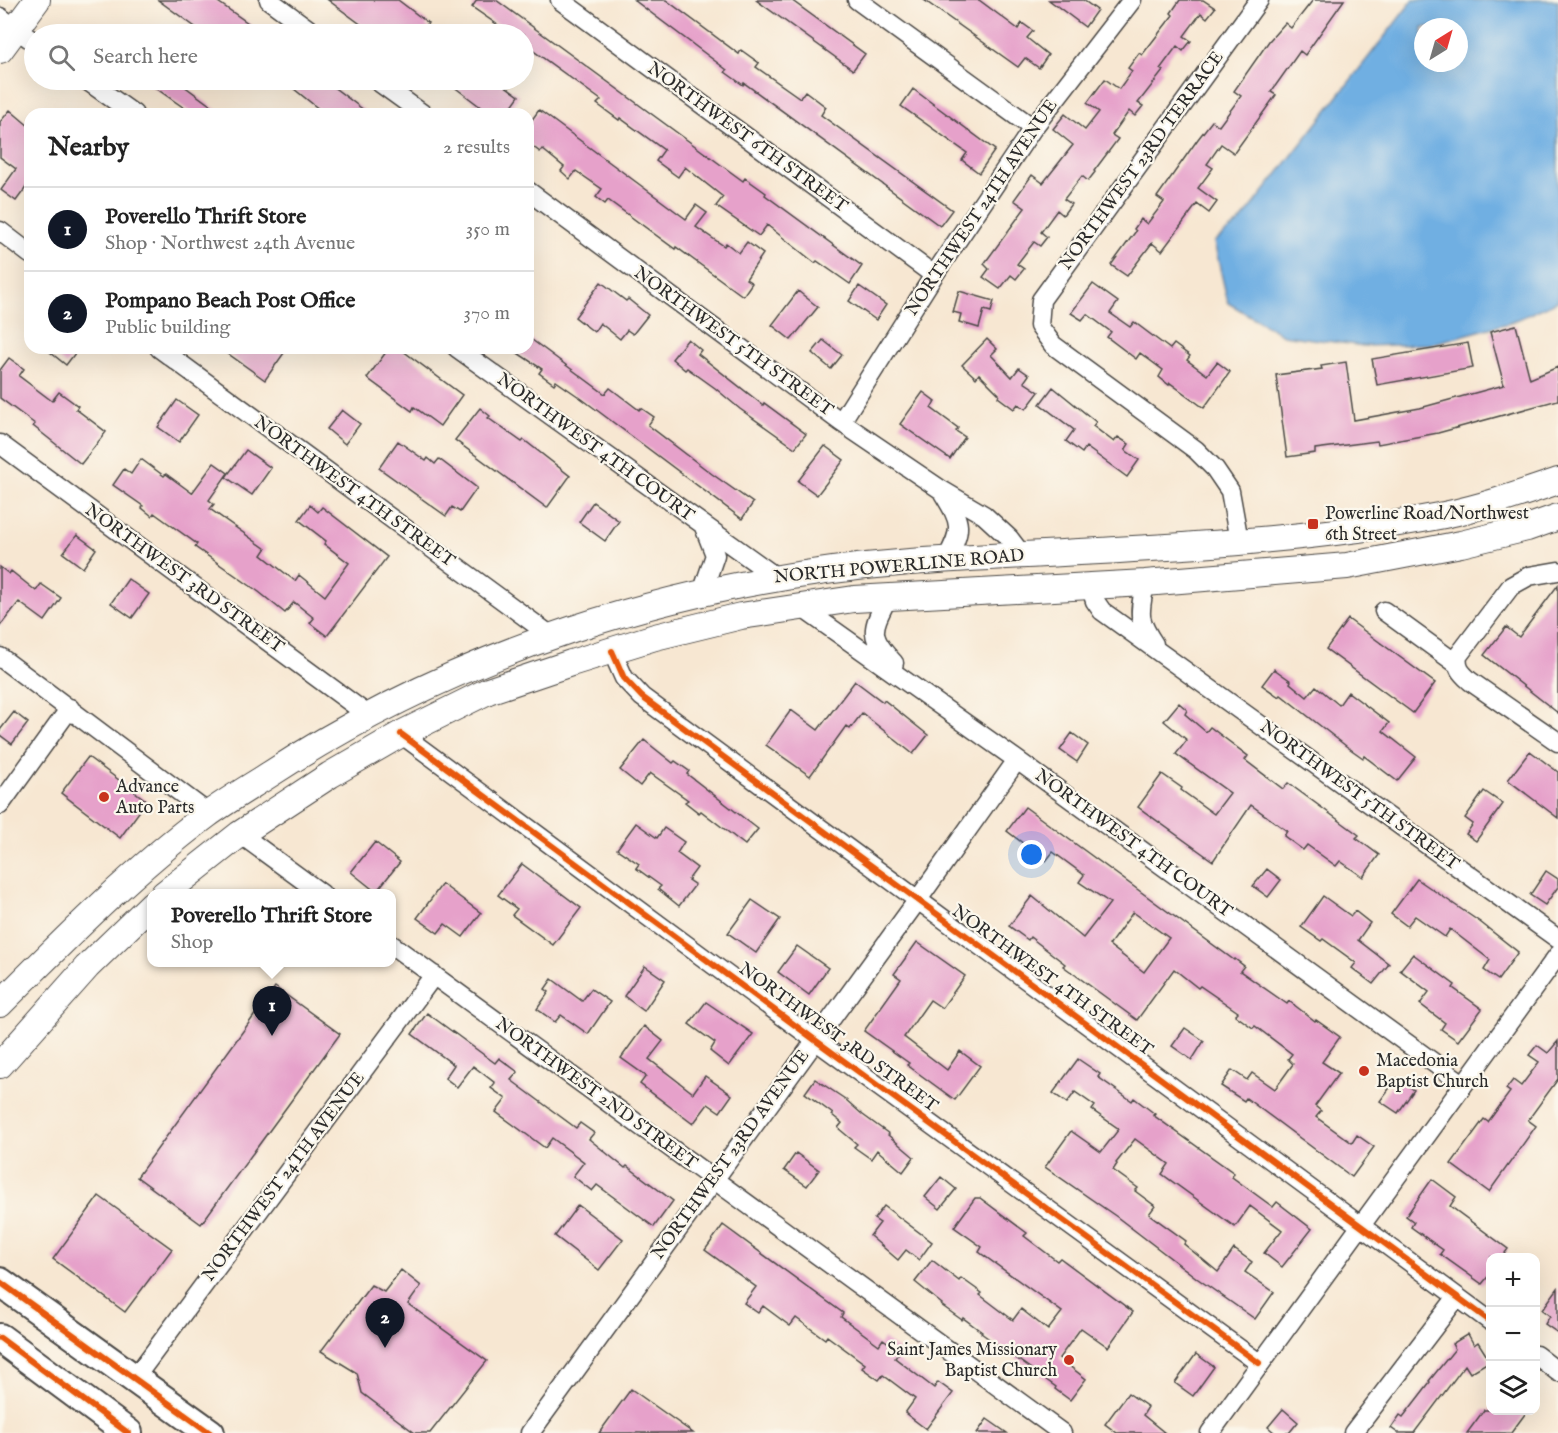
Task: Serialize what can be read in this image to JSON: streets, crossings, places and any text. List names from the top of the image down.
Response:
{
  "streets": {
    "main road": ["NORTH POWERLINE ROAD"],
    "street": [
      "NORTHWEST 6TH STREET",
      "NORTHWEST 23RD TERRACE",
      "NORTHWEST 24TH AVENUE",
      "NORTHWEST 5TH STREET",
      "NORTHWEST 4TH COURT",
      "NORTHWEST 4TH STREET",
      "NORTHWEST 3RD STREET",
      "NORTHWEST 2ND STREET",
      "NORTHWEST 23RD AVENUE"
    ]
  },
  "crossings": [
    ["NORTHWEST 6TH STREET", "NORTHWEST 24TH AVENUE"],
    ["NORTHWEST 23RD TERRACE", "NORTH POWERLINE ROAD"],
    ["NORTHWEST 24TH AVENUE", "NORTHWEST 5TH STREET"],
    ["NORTHWEST 24TH AVENUE", "NORTHWEST 2ND STREET"],
    ["NORTHWEST 5TH STREET", "NORTH POWERLINE ROAD"],
    ["NORTHWEST 4TH COURT", "NORTH POWERLINE ROAD"],
    ["NORTHWEST 4TH COURT", "NORTHWEST 23RD AVENUE"],
    ["NORTHWEST 4TH STREET", "NORTH POWERLINE ROAD"],
    ["NORTHWEST 4TH STREET", "NORTHWEST 23RD AVENUE"],
    ["NORTH POWERLINE ROAD", "NORTHWEST 3RD STREET"],
    ["NORTHWEST 3RD STREET", "NORTHWEST 23RD AVENUE"],
    ["NORTHWEST 2ND STREET", "NORTHWEST 23RD AVENUE"]
  ],
  "places": {
    "transit": ["Powerline Road/Northwest 6th Street"],
    "other": ["Advance Auto Parts", "Macedonia Baptist Church", "Saint James Missionary Baptist Church"]
  },
  "north": "top right",
  "page": {
    "search": "Search here",
    "heading": ["Nearby", "2 results"],
    "list": [
      {
        "mark": "1",
        "name": "Poverello Thrift Store",
        "note": "Shop · Northwest 24th Avenue",
        "value": "350 m"
      },
      {
        "mark": "2",
        "name": "Pompano Beach Post Office",
        "note": "Public building",
        "value": "370 m"
      }
    ],
    "popup": ["Poverello Thrift Store", "Shop"],
    "pins": ["1", "2"],
    "map_buttons": ["+", "−"]
  }
}
